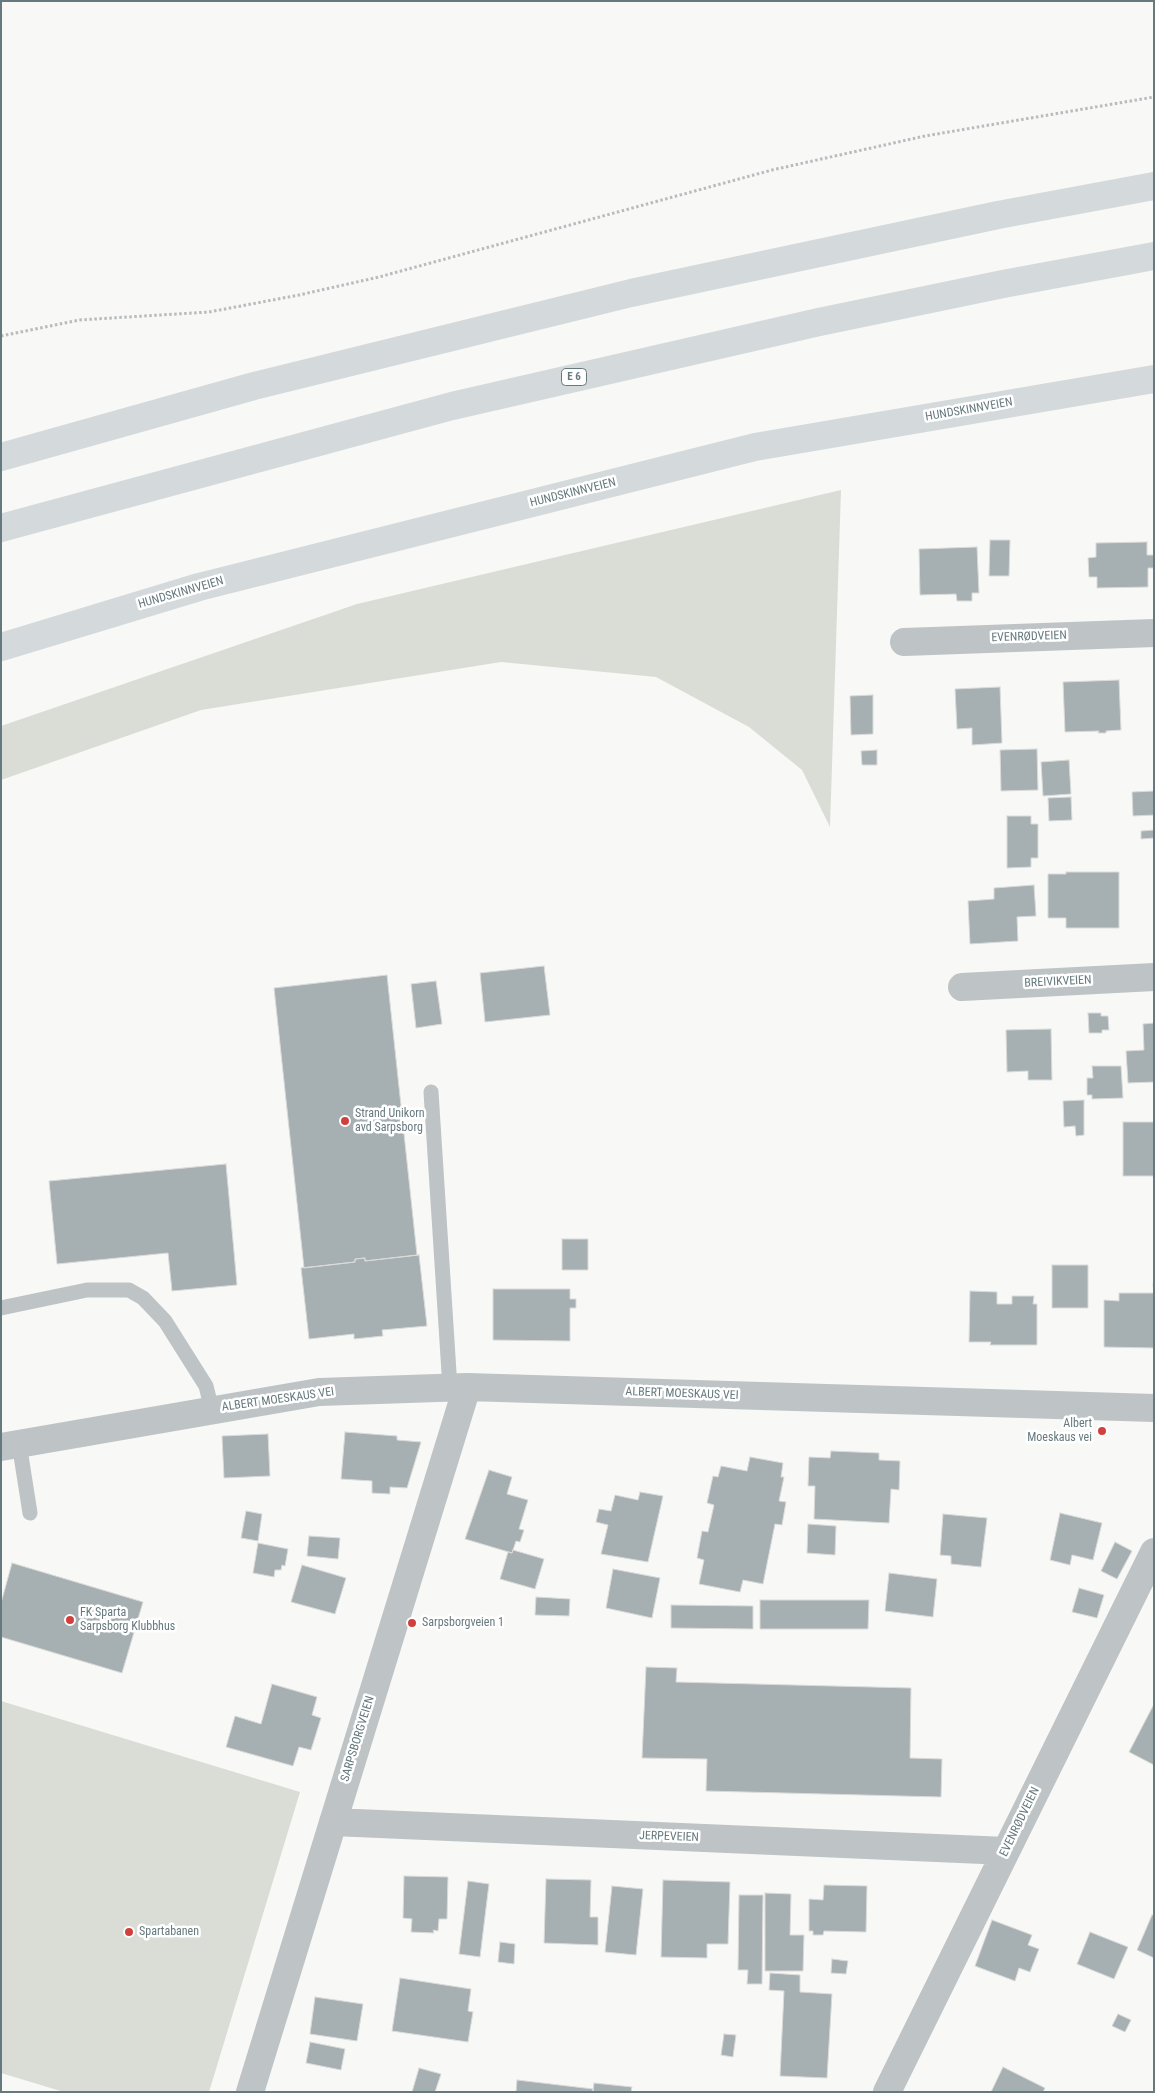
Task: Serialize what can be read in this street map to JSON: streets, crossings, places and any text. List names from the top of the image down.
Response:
{
  "streets": {
    "main road": ["E 6", "HUNDSKINNVEIEN"],
    "street": [
      "EVENRØDVEIEN",
      "BREIVIKVEIEN",
      "ALBERT MOESKAUS VEI",
      "SARPSBORGVEIEN",
      "JERPEVEIEN"
    ]
  },
  "crossings": [
    ["EVENRØDVEIEN", "JERPEVEIEN"],
    ["ALBERT MOESKAUS VEI", "SARPSBORGVEIEN"],
    ["SARPSBORGVEIEN", "JERPEVEIEN"]
  ],
  "places": [
    "Strand Unikorn avd Sarpsborg",
    "Albert Moeskaus vei",
    "FK Sparta Sarpsborg Klubbhus",
    "Sarpsborgveien 1",
    "Spartabanen"
  ]
}
